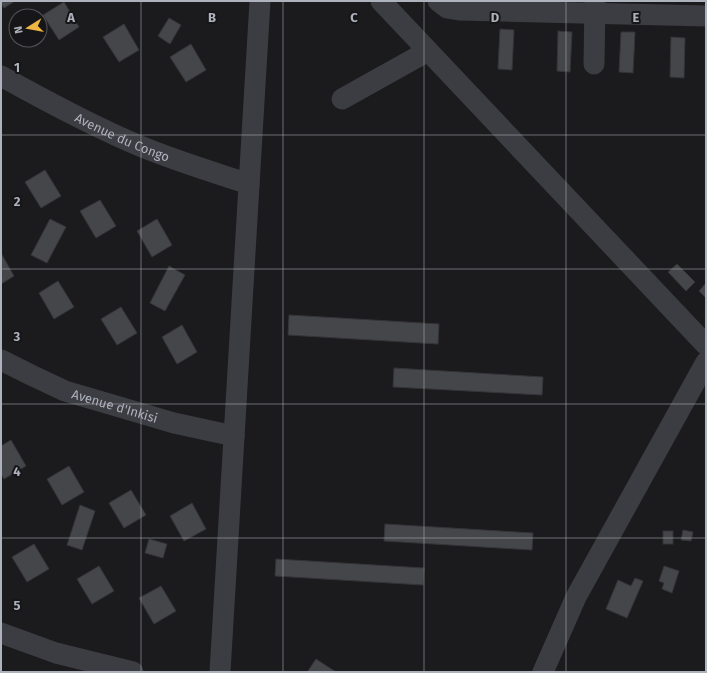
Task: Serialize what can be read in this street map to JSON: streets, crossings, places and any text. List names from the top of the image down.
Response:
{
  "streets": {
    "street": ["Avenue du Congo", "Avenue d'Inkisi"]
  },
  "north": "left",
  "grid": {
    "columns": [
      "A",
      "B",
      "C",
      "D",
      "E"
    ],
    "rows": [
      "1",
      "2",
      "3",
      "4",
      "5"
    ]
  }
}
